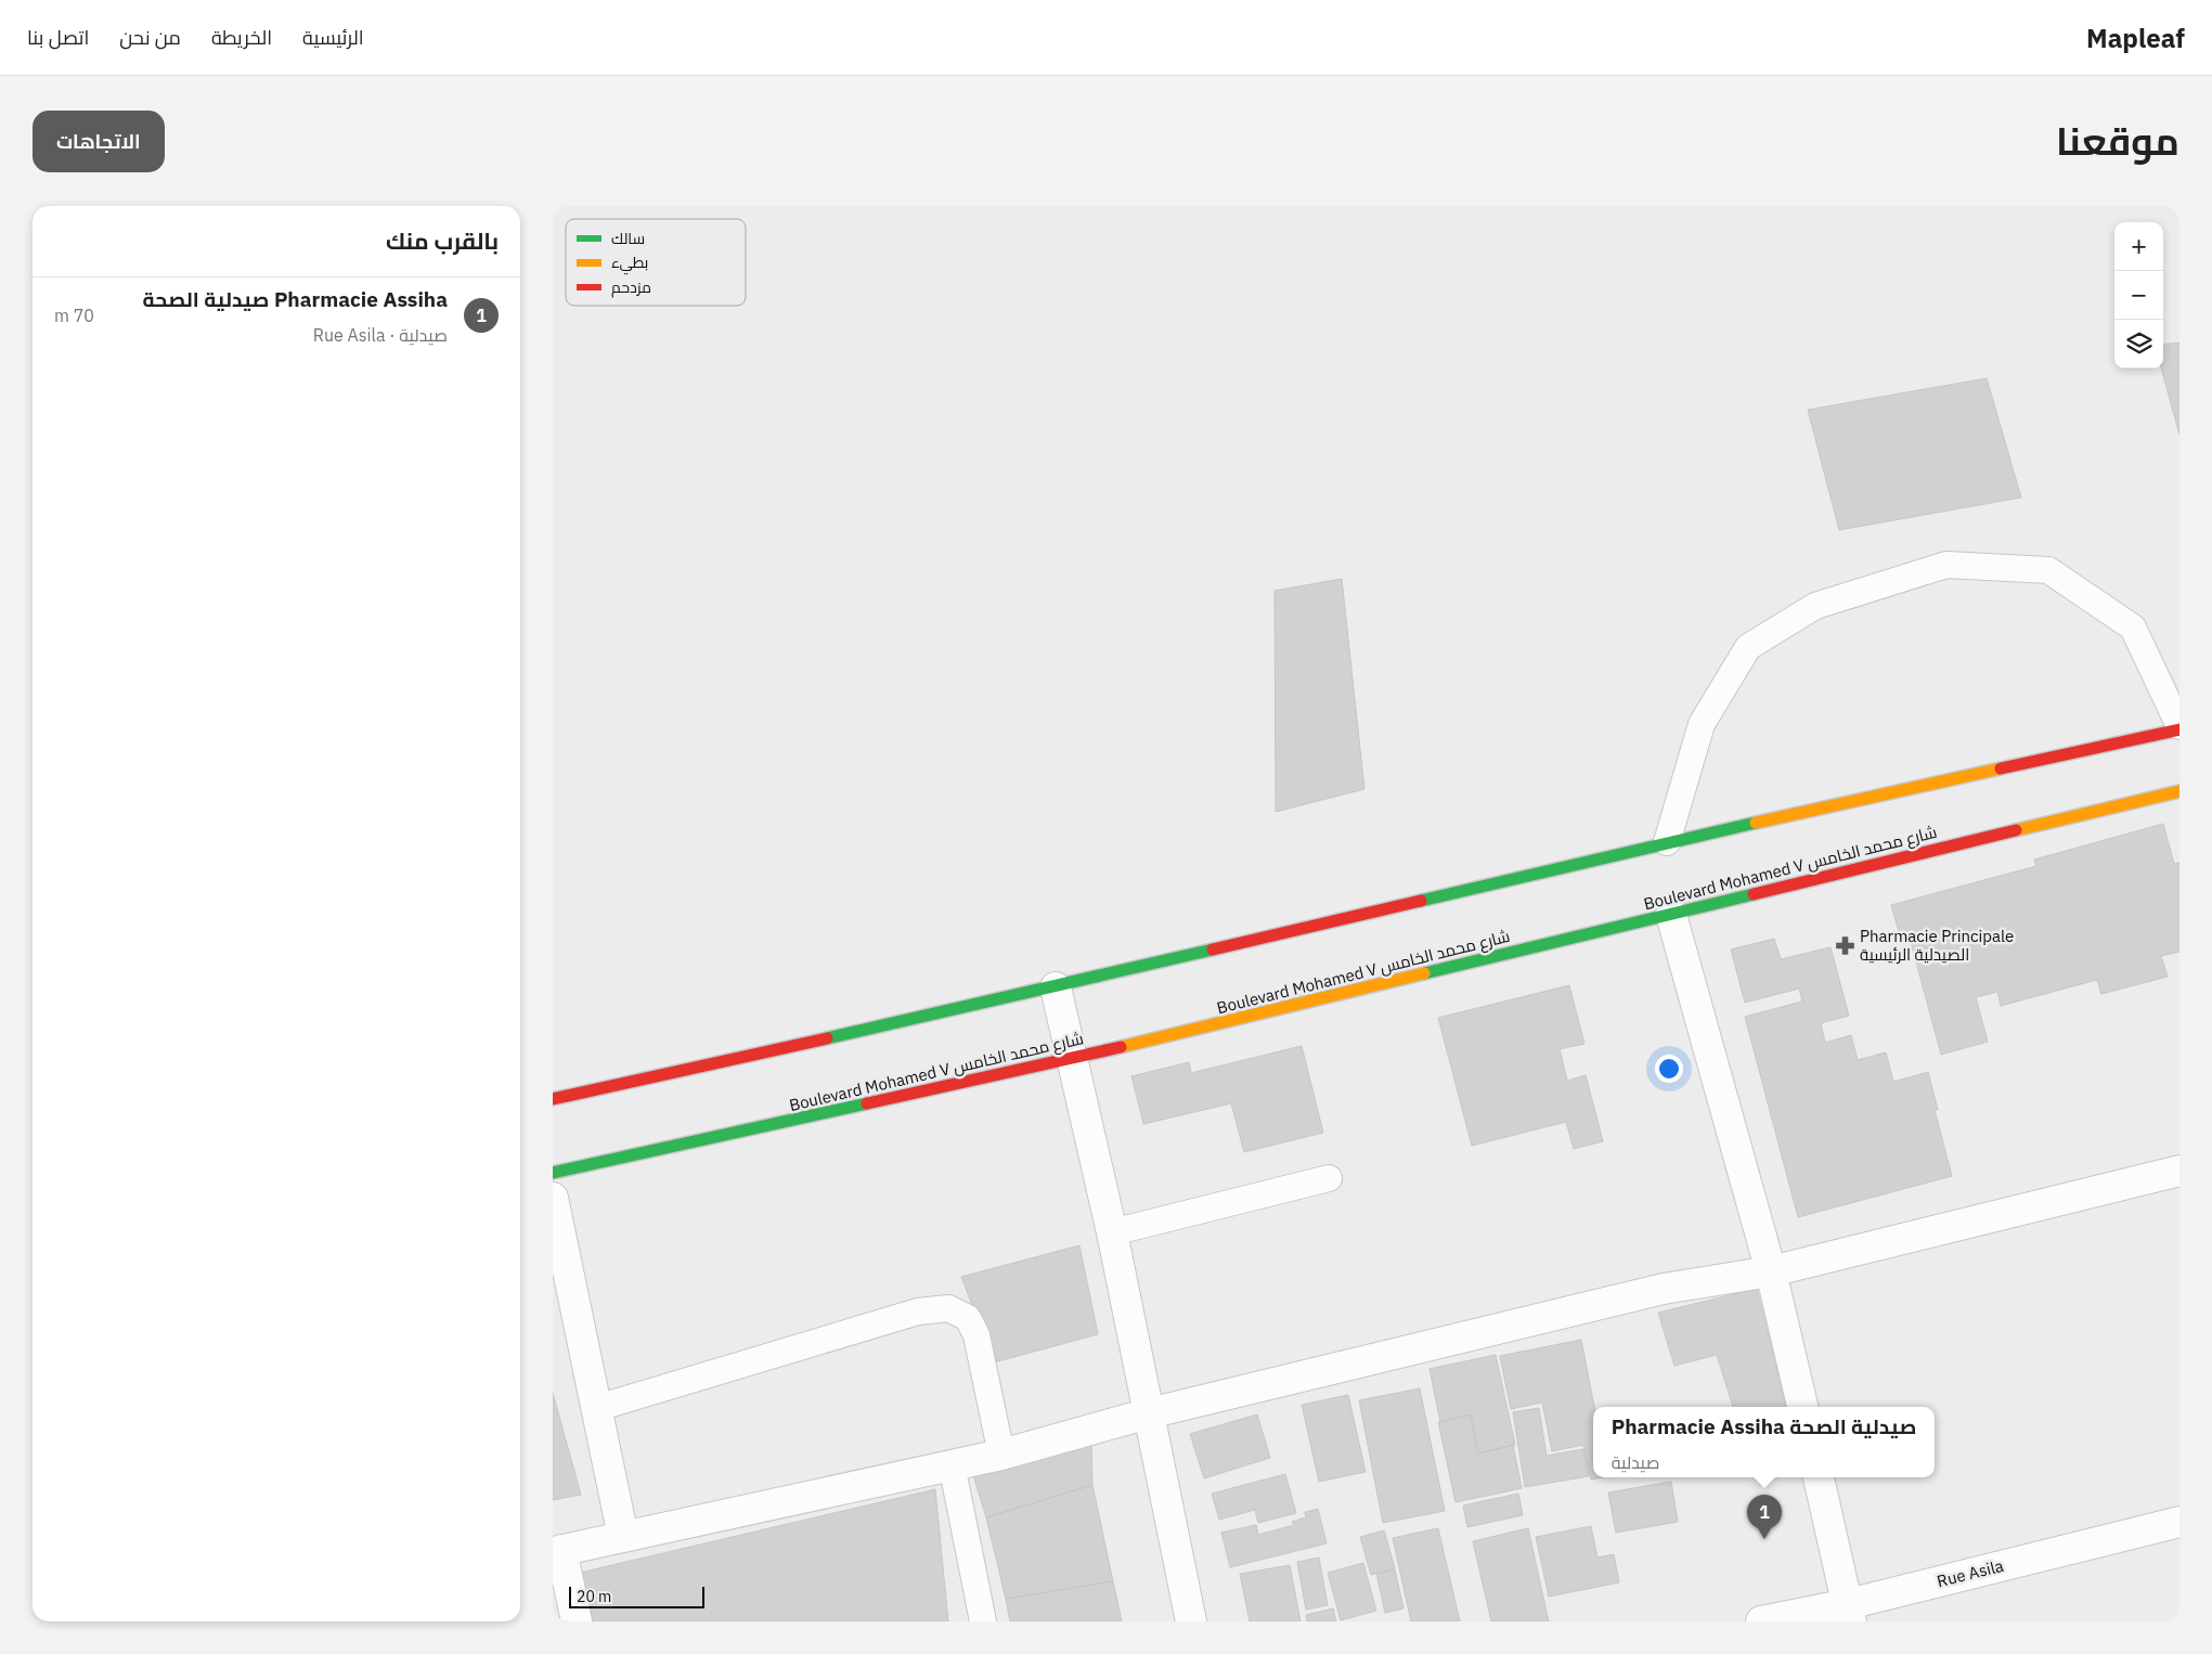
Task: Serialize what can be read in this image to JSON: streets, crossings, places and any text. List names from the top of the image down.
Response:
{
  "streets": {
    "street": ["Boulevard Mohamed V شارع محمد الخامس", "Rue Asila"]
  },
  "places": {
    "pharmacy": ["Pharmacie Principale الصيدلية الرئيسية"]
  },
  "legend": ["سالك", "بطيء", "مزدحم"],
  "scale_bar": "20 m",
  "page": {
    "header": "Mapleaf",
    "nav": [
      "الرئيسية",
      "الخريطة",
      "من نحن",
      "اتصل بنا"
    ],
    "title": "موقعنا",
    "buttons": "الاتجاهات",
    "heading": "بالقرب منك",
    "map_buttons": ["+", "−"],
    "list": [
      {
        "mark": "1",
        "name": "Pharmacie Assiha صيدلية الصحة",
        "note": "صيدلية · Rue Asila",
        "value": "70 m"
      }
    ],
    "popup": ["Pharmacie Assiha صيدلية الصحة", "صيدلية"],
    "pins": "1",
    "scale": "20 m"
  }
}
